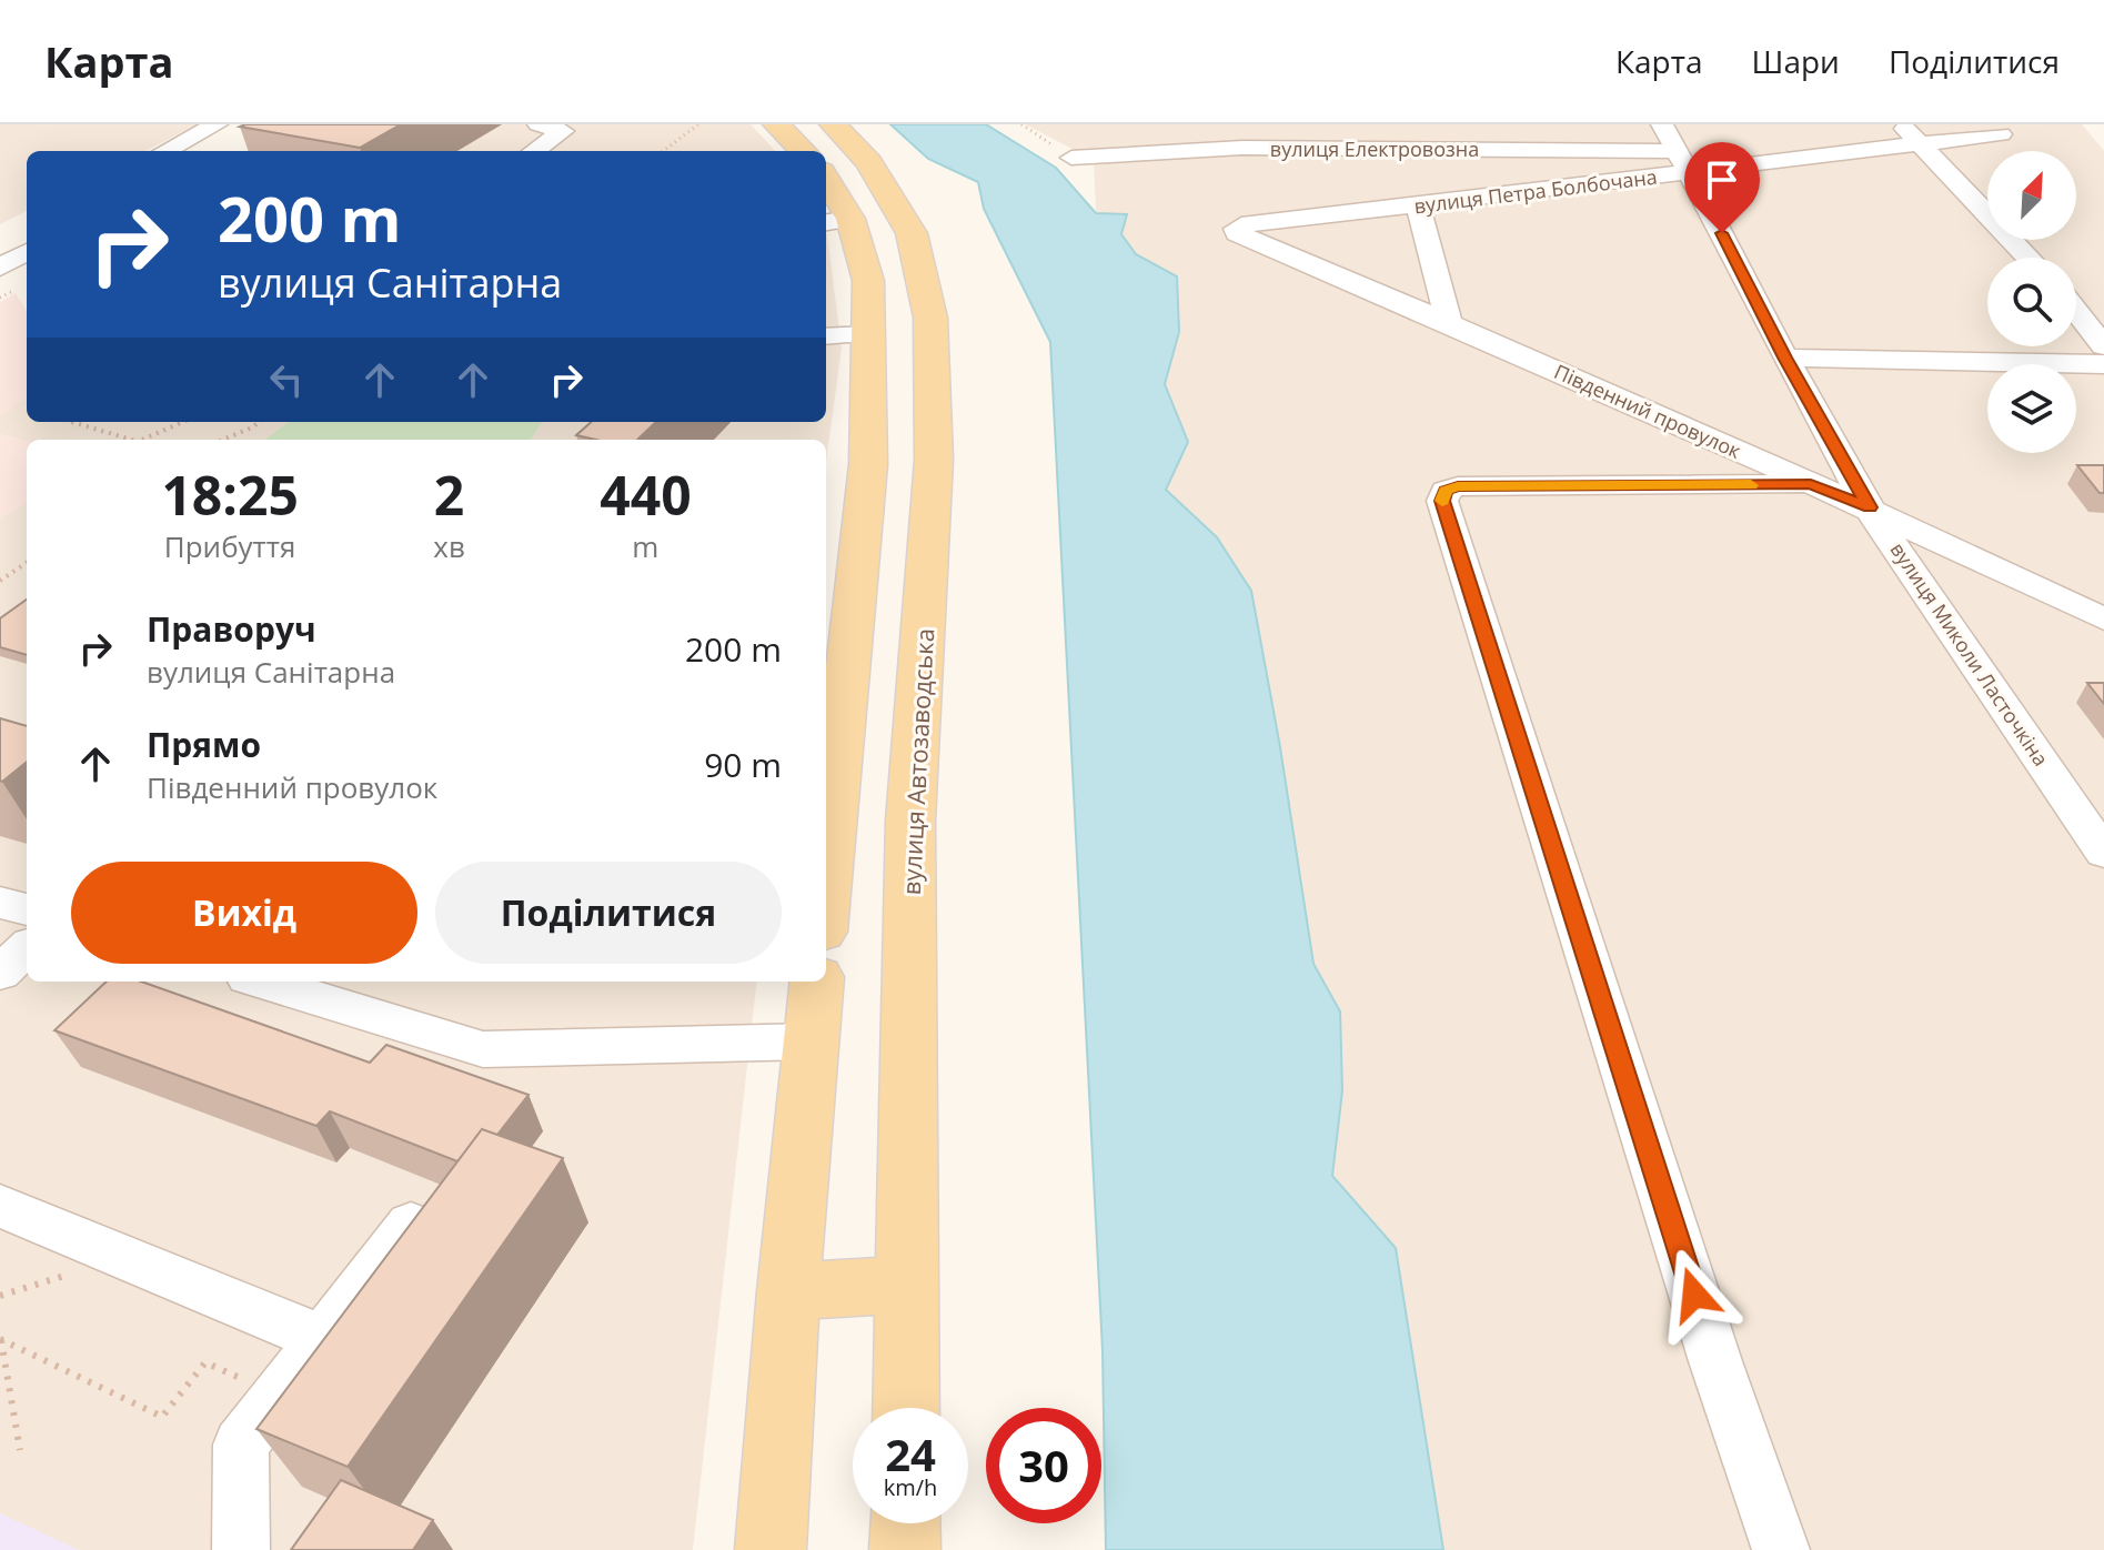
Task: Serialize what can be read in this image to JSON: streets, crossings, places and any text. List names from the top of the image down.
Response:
{
  "streets": {
    "main road": ["вулиця Автозаводська"],
    "street": [
      "вулиця Електровозна",
      "вулиця Петра Болбочана",
      "Південний провулок",
      "вулиця Миколи Ласточкіна"
    ]
  },
  "crossings": [
    ["вулиця Електровозна", "вулиця Петра Болбочана"],
    ["вулиця Електровозна", "вулиця Миколи Ласточкіна"],
    ["вулиця Петра Болбочана", "Південний провулок"],
    ["вулиця Петра Болбочана", "вулиця Миколи Ласточкіна"],
    ["Південний провулок", "вулиця Миколи Ласточкіна"]
  ],
  "north": "top right",
  "page": {
    "header": "Карта",
    "nav": ["Карта", "Шари", "Поділитися"],
    "turn": ["200 m", "вулиця Санітарна"],
    "eta": [
      "18:25",
      "Прибуття",
      "2",
      "хв",
      "440",
      "m"
    ],
    "list": [
      {
        "name": "Праворуч",
        "note": "вулиця Санітарна",
        "value": "200 m"
      },
      {
        "name": "Прямо",
        "note": "Південний провулок",
        "value": "90 m"
      }
    ],
    "buttons": ["Вихід", "Поділитися"],
    "speed": "24 km/h",
    "limit": "30"
  }
}
